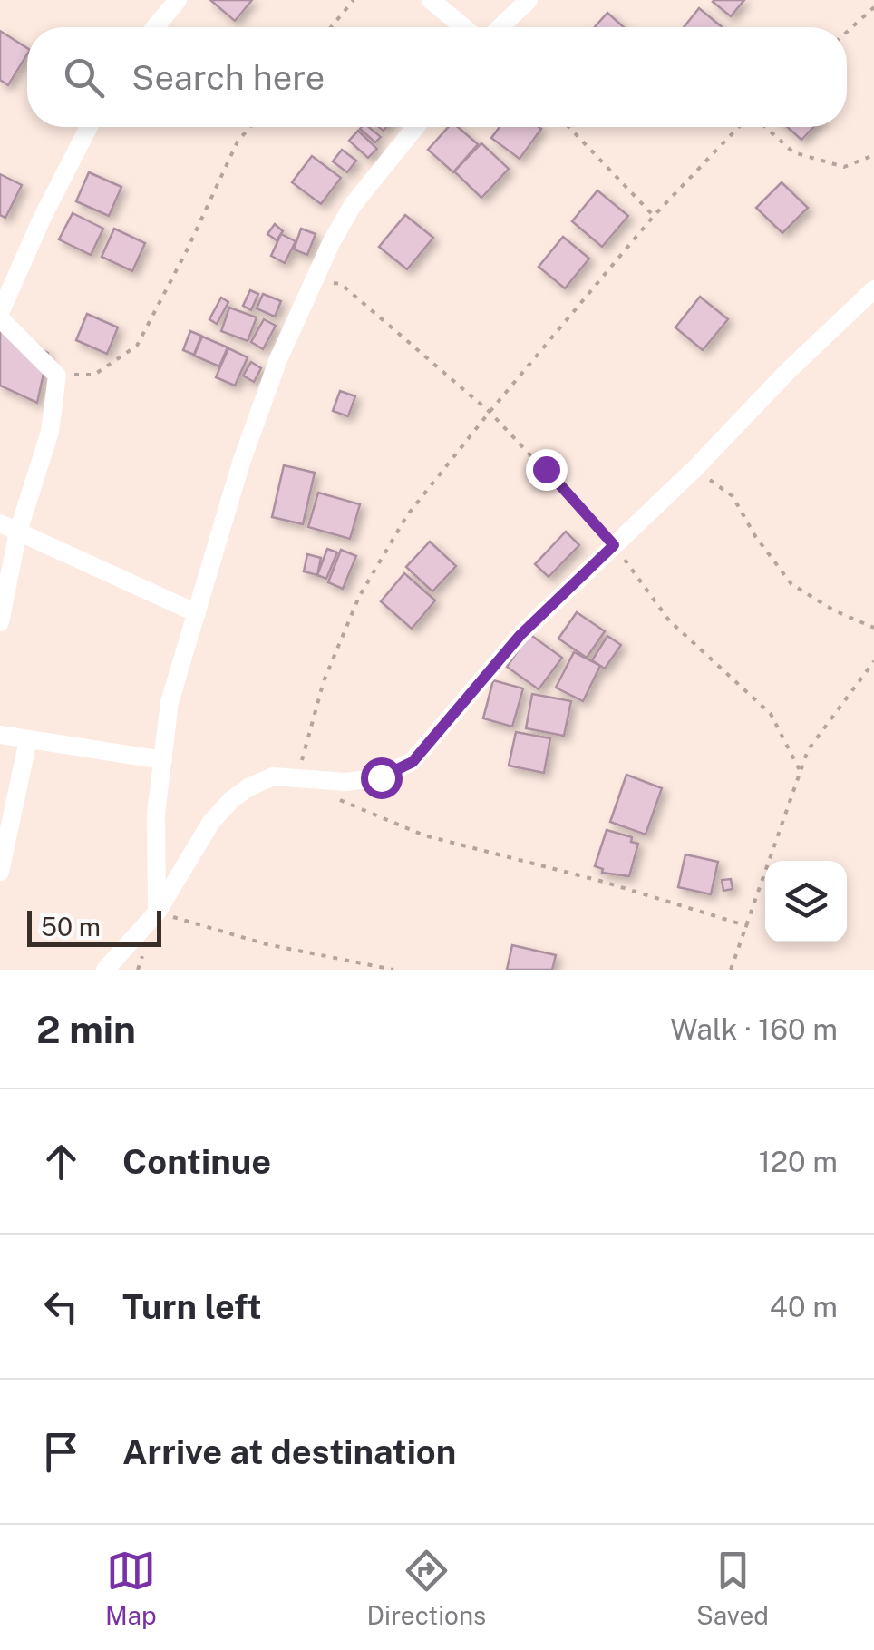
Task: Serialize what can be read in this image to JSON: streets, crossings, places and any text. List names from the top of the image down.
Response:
{
  "scale_bar": "50 m",
  "page": {
    "search": "Search here",
    "scale": "50 m",
    "heading": ["2 min", "Walk · 160 m"],
    "list": [
      ["Continue", "120 m"],
      ["Turn left", "40 m"],
      "Arrive at destination"
    ],
    "nav": ["Map", "Directions", "Saved"]
  }
}
